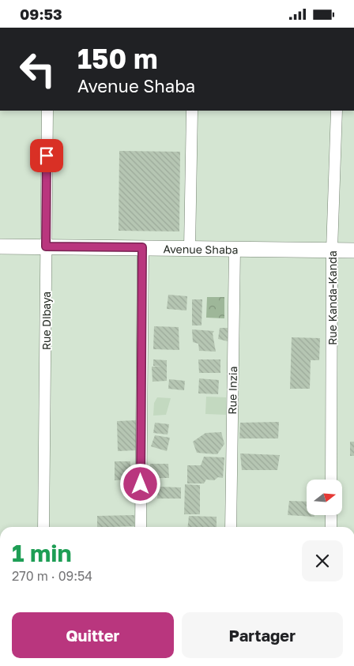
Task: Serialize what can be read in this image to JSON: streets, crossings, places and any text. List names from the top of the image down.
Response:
{
  "streets": {
    "street": [
      "Avenue Shaba",
      "Rue Kanda-Kanda",
      "Rue Dibaya",
      "Rue Inzia"
    ]
  },
  "crossings": [
    ["Avenue Shaba", "Rue Kanda-Kanda"],
    ["Avenue Shaba", "Rue Dibaya"],
    ["Avenue Shaba", "Rue Inzia"]
  ],
  "north": "right",
  "page": {
    "status": "09:53",
    "turn": ["150 m", "Avenue Shaba"],
    "heading": ["1 min", "270 m · 09:54"],
    "buttons": ["Quitter", "Partager"]
  }
}
